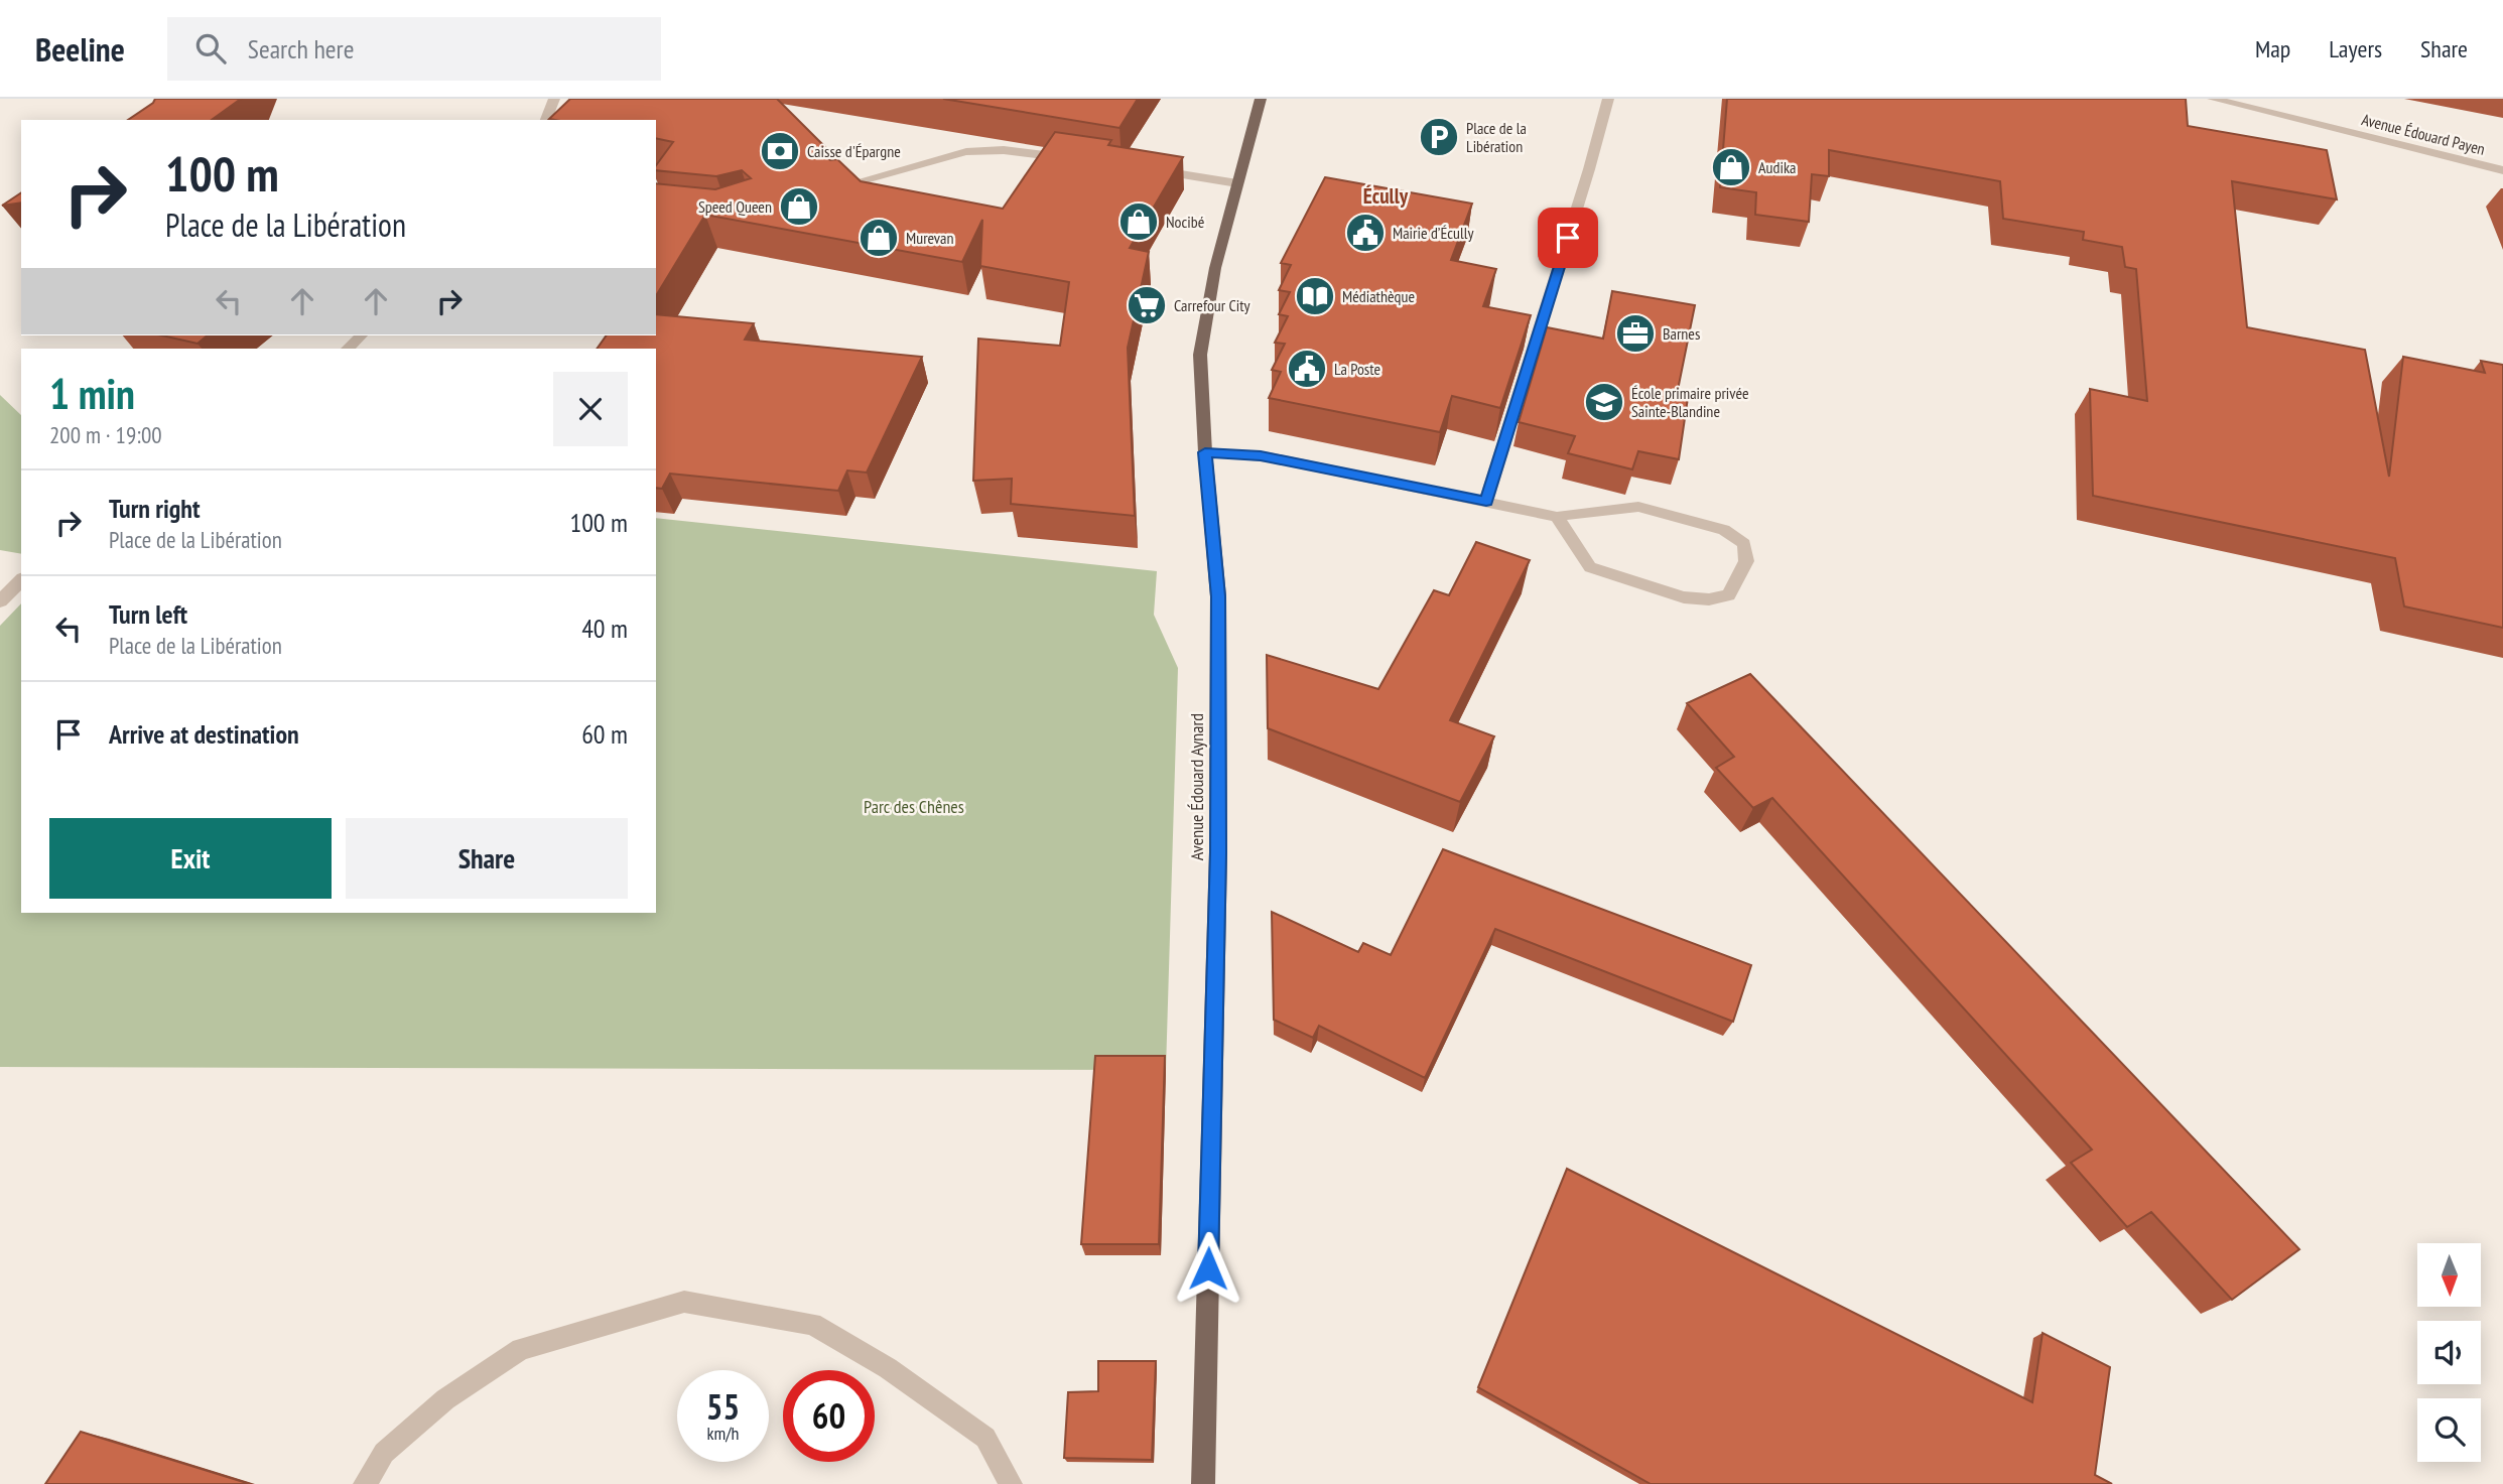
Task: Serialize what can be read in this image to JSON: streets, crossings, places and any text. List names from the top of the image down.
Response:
{
  "streets": {
    "main road": ["Avenue Édouard Aynard"],
    "street": ["Avenue Édouard Payen"]
  },
  "districts": ["Écully"],
  "parks": ["Parc des Chênes"],
  "places": {
    "parking": ["Place de la Libération"],
    "bank": ["Caisse d'Épargne"],
    "shop": [
      "Audika",
      "Speed Queen",
      "Nocibé",
      "Murevan"
    ],
    "public building": ["Mairie d’Écully", "La Poste"],
    "library": ["Médiathèque"],
    "supermarket": ["Carrefour City"],
    "office": ["Barnes"],
    "school or university": ["École primaire privée Sainte-Blandine"]
  },
  "north": "bottom",
  "page": {
    "header": "Beeline",
    "search": "Search here",
    "nav": ["Map", "Layers", "Share"],
    "turn": ["100 m", "Place de la Libération"],
    "heading": ["1 min", "200 m · 19:00"],
    "list": [
      {
        "name": "Turn right",
        "note": "Place de la Libération",
        "value": "100 m"
      },
      {
        "name": "Turn left",
        "note": "Place de la Libération",
        "value": "40 m"
      },
      {
        "name": "Arrive at destination",
        "value": "60 m"
      }
    ],
    "buttons": ["Exit", "Share"],
    "speed": "55 km/h",
    "limit": "60"
  }
}
